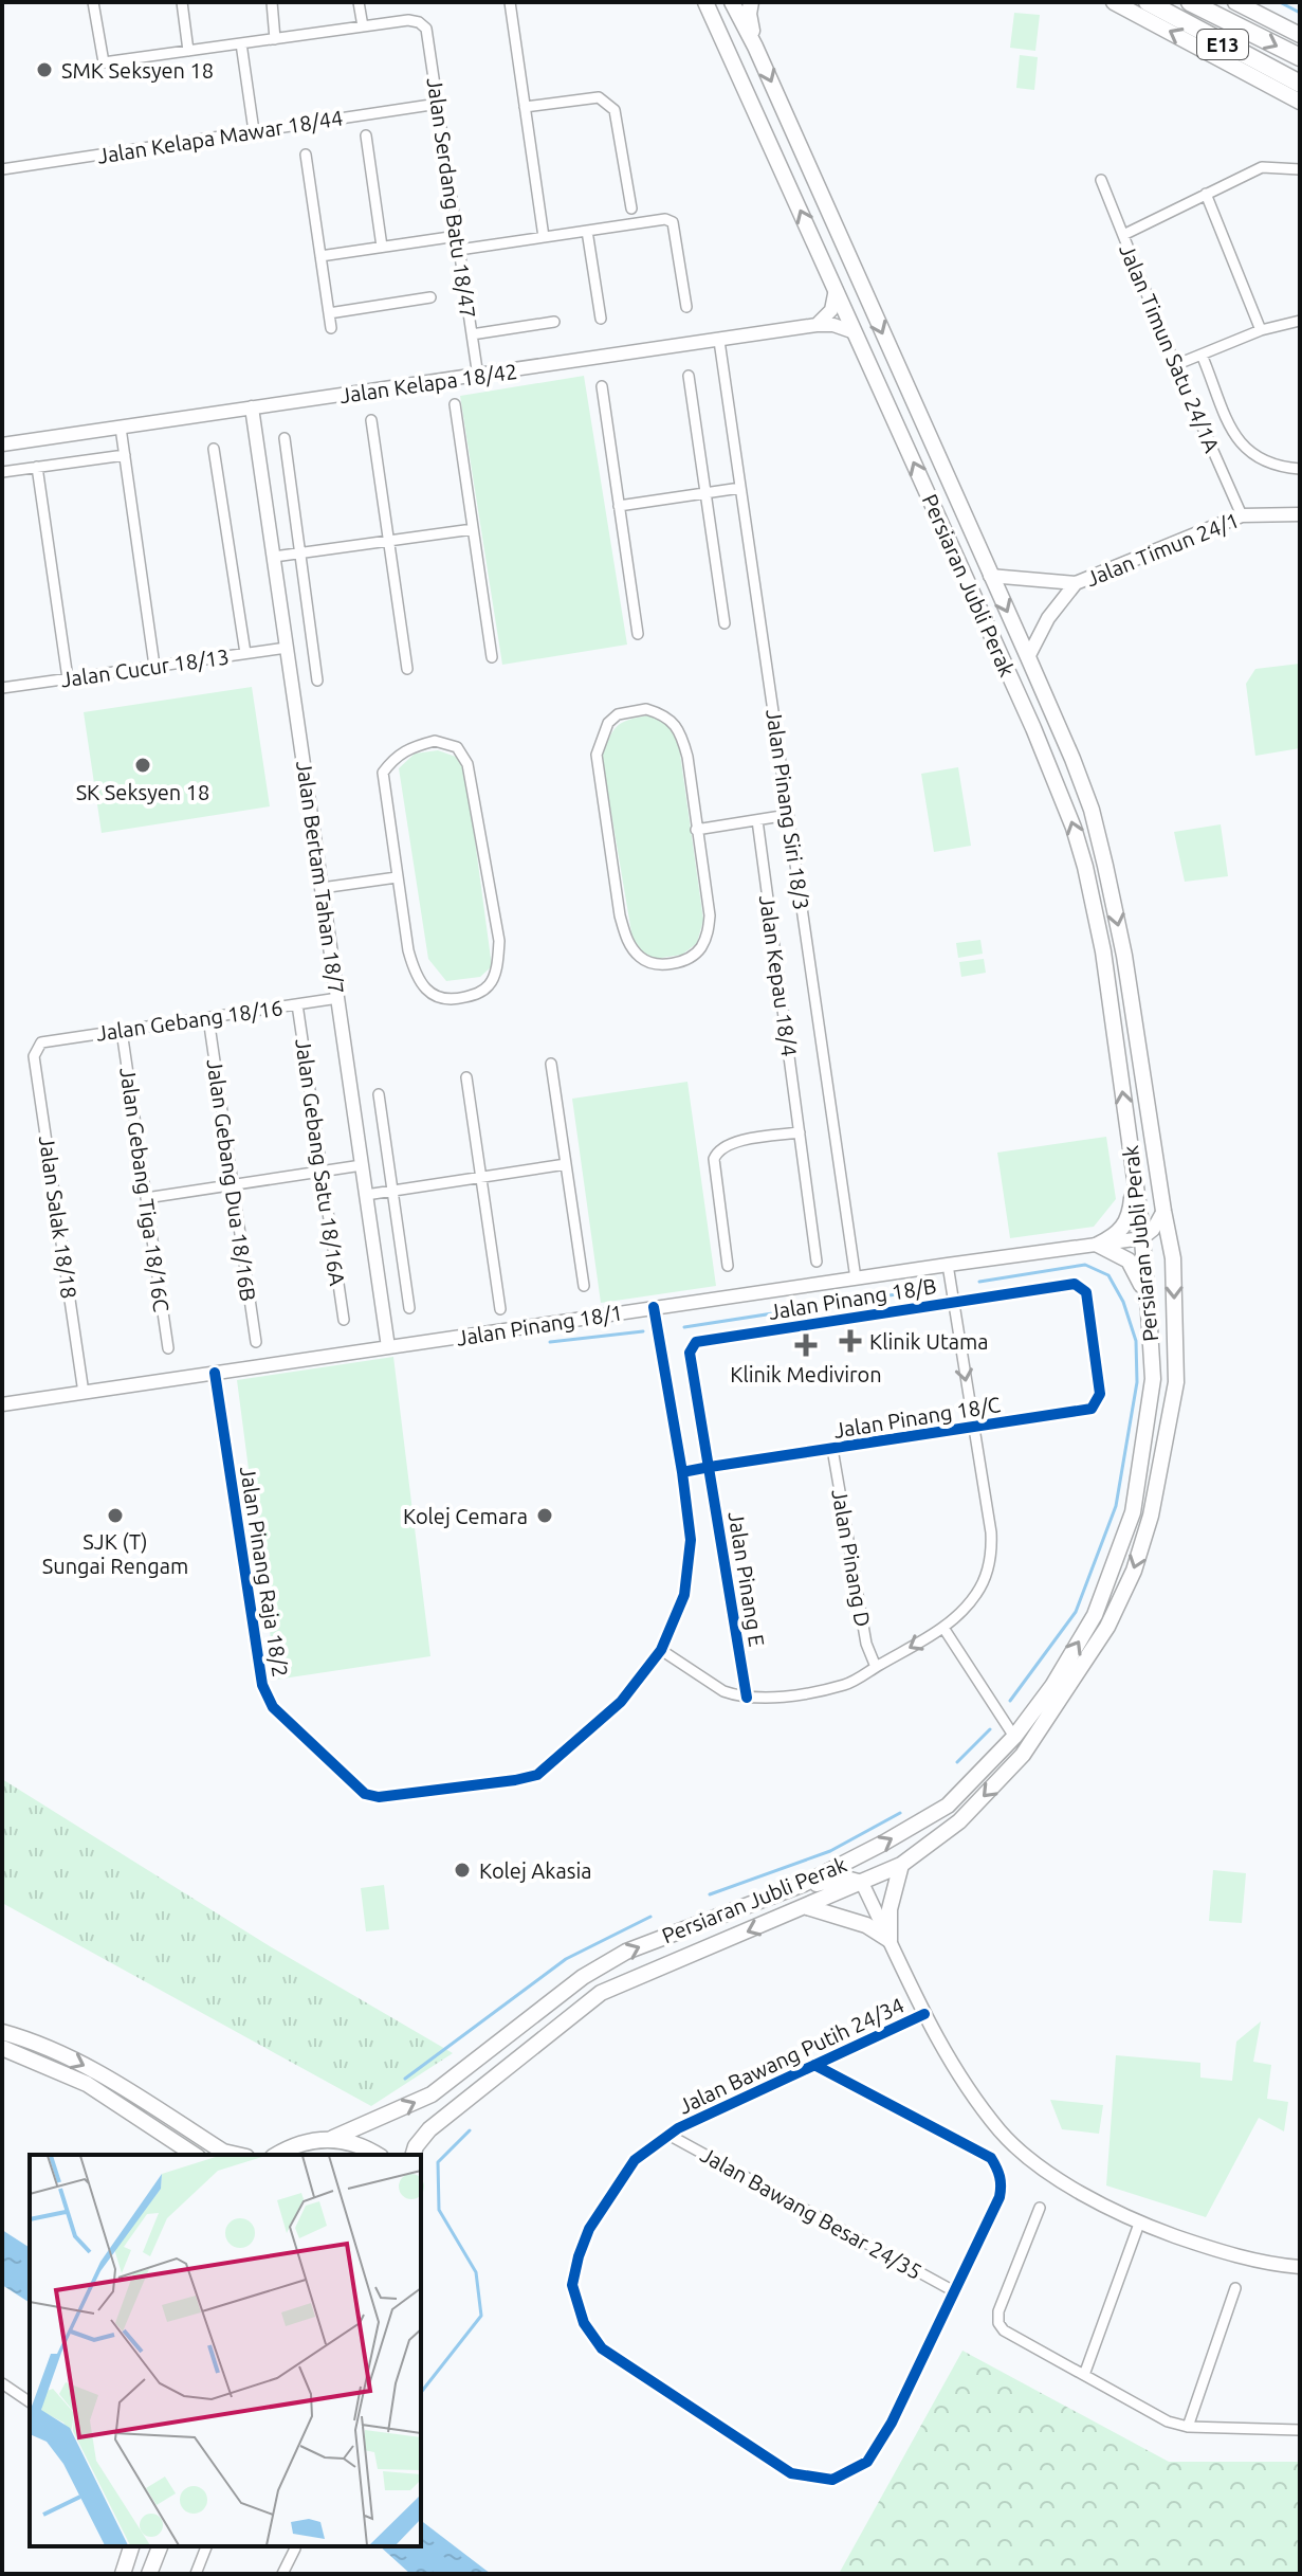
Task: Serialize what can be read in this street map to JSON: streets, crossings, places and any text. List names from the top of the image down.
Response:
{
  "streets": {
    "highway": ["E13"],
    "main road": ["Persiaran Jubli Perak"],
    "street": [
      "Jalan Kelapa Mawar 18/44",
      "Jalan Serdang Batu 18/47",
      "Jalan Timun Satu 24/1A",
      "Jalan Kelapa 18/42",
      "Jalan Timun 24/1",
      "Jalan Cucur 18/13",
      "Jalan Pinang Siri 18/3",
      "Jalan Bertam Tahan 18/7",
      "Jalan Kepau 18/4",
      "Jalan Gebang 18/16",
      "Jalan Gebang Satu 18/16A",
      "Jalan Gebang Dua 18/16B",
      "Jalan Gebang Tiga 18/16C",
      "Jalan Salak 18/18",
      "Jalan Pinang 18/B",
      "Jalan Pinang 18/1",
      "Jalan Pinang 18/C",
      "Jalan Pinang D",
      "Jalan Pinang Raja 18/2",
      "Jalan Pinang E",
      "Jalan Bawang Putih 24/34",
      "Jalan Bawang Besar 24/35"
    ]
  },
  "crossings": [
    ["Jalan Kelapa Mawar 18/44", "Jalan Serdang Batu 18/47"],
    ["Jalan Serdang Batu 18/47", "Jalan Kelapa 18/42"],
    ["Jalan Timun Satu 24/1A", "Jalan Timun 24/1"],
    ["Jalan Kelapa 18/42", "Persiaran Jubli Perak"],
    ["Jalan Kelapa 18/42", "Jalan Pinang Siri 18/3"],
    ["Jalan Kelapa 18/42", "Jalan Bertam Tahan 18/7"],
    ["Persiaran Jubli Perak", "Jalan Pinang 18/1"],
    ["Jalan Cucur 18/13", "Jalan Bertam Tahan 18/7"],
    ["Jalan Pinang Siri 18/3", "Jalan Pinang 18/1"],
    ["Jalan Bertam Tahan 18/7", "Jalan Gebang 18/16"],
    ["Jalan Bertam Tahan 18/7", "Jalan Pinang 18/1"],
    ["Jalan Gebang 18/16", "Jalan Gebang Satu 18/16A"],
    ["Jalan Gebang 18/16", "Jalan Gebang Dua 18/16B"],
    ["Jalan Gebang 18/16", "Jalan Gebang Tiga 18/16C"],
    ["Jalan Gebang 18/16", "Jalan Salak 18/18"],
    ["Jalan Salak 18/18", "Jalan Pinang 18/1"],
    ["Jalan Pinang 18/B", "Jalan Pinang 18/C"],
    ["Jalan Pinang 18/B", "Jalan Pinang E"],
    ["Jalan Pinang 18/1", "Jalan Pinang Raja 18/2"],
    ["Jalan Pinang 18/C", "Jalan Pinang D"],
    ["Jalan Pinang 18/C", "Jalan Pinang Raja 18/2"],
    ["Jalan Pinang 18/C", "Jalan Pinang E"],
    ["Jalan Bawang Putih 24/34", "Jalan Bawang Besar 24/35"]
  ],
  "places": {
    "other": [
      "SMK Seksyen 18",
      "SK Seksyen 18",
      "SJK (T) Sungai Rengam",
      "Kolej Cemara",
      "Kolej Akasia"
    ],
    "health": ["Klinik Utama", "Klinik Mediviron"]
  }
}
